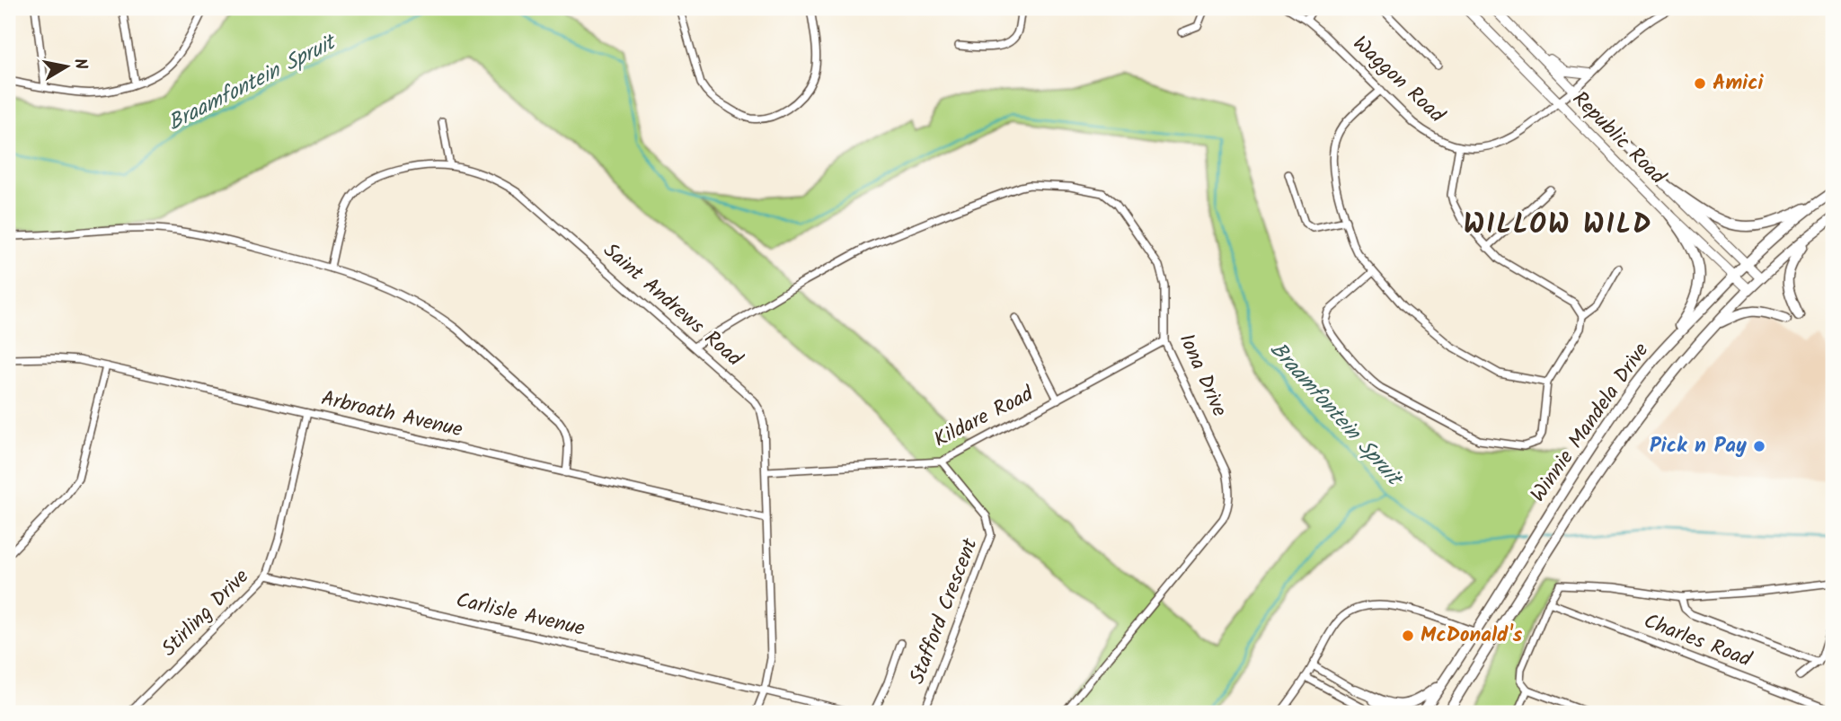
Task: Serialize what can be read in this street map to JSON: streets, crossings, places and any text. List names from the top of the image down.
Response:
{
  "streets": {
    "main road": ["Republic Road", "Winnie Mandela Drive"],
    "street": [
      "Waggon Road",
      "Saint Andrews Road",
      "Iona Drive",
      "Arbroath Avenue",
      "Kildare Road",
      "Stafford Crescent",
      "Stirling Drive",
      "Carlisle Avenue",
      "Charles Road"
    ]
  },
  "crossings": [
    ["Waggon Road", "Republic Road"],
    ["Republic Road", "Winnie Mandela Drive"],
    ["Saint Andrews Road", "Iona Drive"],
    ["Saint Andrews Road", "Arbroath Avenue"],
    ["Saint Andrews Road", "Kildare Road"],
    ["Saint Andrews Road", "Carlisle Avenue"],
    ["Iona Drive", "Kildare Road"],
    ["Arbroath Avenue", "Stirling Drive"],
    ["Kildare Road", "Stafford Crescent"],
    ["Stirling Drive", "Carlisle Avenue"]
  ],
  "districts": ["WILLOW WILD"],
  "water": ["Braamfontein Spruit"],
  "places": ["Amici", "Pick n Pay", "McDonald's"],
  "north": "right"
}
